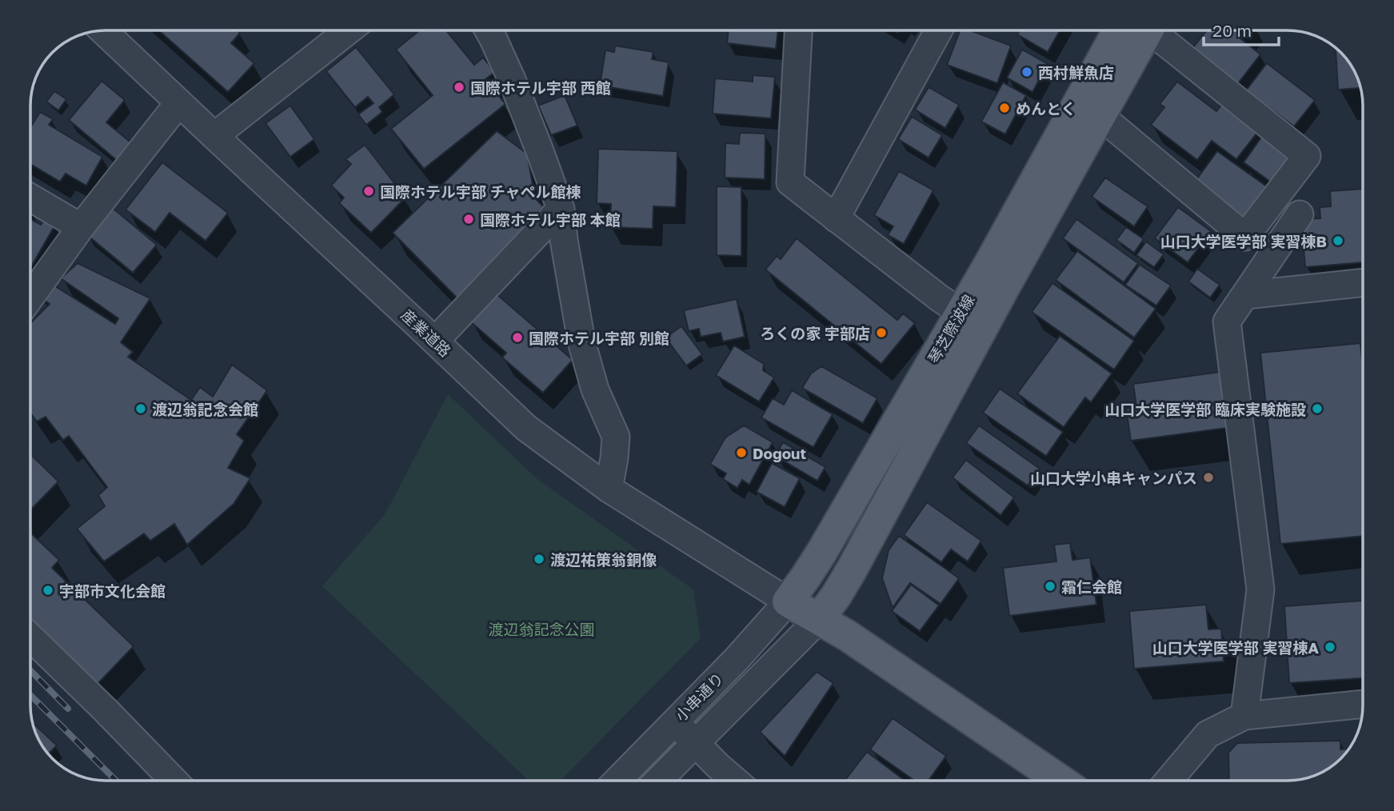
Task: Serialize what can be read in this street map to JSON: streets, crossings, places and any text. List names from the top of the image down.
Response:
{
  "streets": {
    "main road": ["琴芝際波線"],
    "street": ["産業道路", "小串通り"]
  },
  "crossings": [
    ["琴芝際波線", "産業道路"],
    ["琴芝際波線", "小串通り"],
    ["産業道路", "小串通り"]
  ],
  "parks": ["渡辺翁記念公園"],
  "places": [
    "西村鮮魚店",
    "国際ホテル宇部 西館",
    "めんとく",
    "国際ホテル宇部 チャペル館棟",
    "国際ホテル宇部 本館",
    "山口大学医学部 実習棟B",
    "ろくの家 宇部店",
    "国際ホテル宇部 別館",
    "渡辺翁記念会館",
    "山口大学医学部 臨床実験施設",
    "Dogout",
    "山口大学小串キャンパス",
    "渡辺祐策翁銅像",
    "霜仁会館",
    "宇部市文化会館",
    "山口大学医学部 実習棟A"
  ],
  "scale_bar": "20 m"
}
